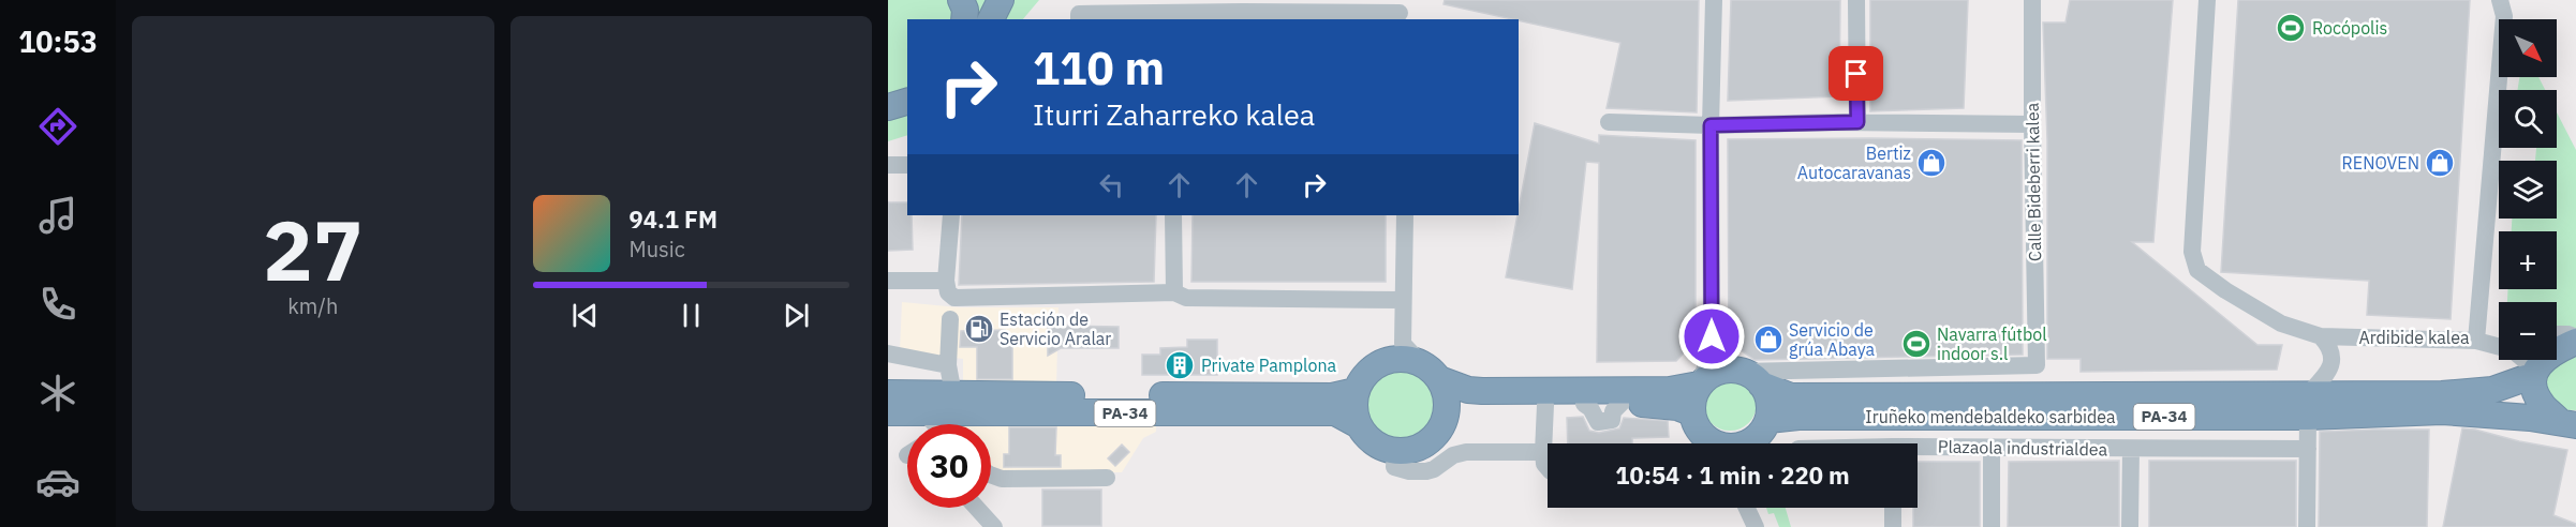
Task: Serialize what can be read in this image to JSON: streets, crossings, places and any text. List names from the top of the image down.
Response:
{
  "streets": {
    "highway": ["PA-34", "Iruñeko mendebaldeko sarbidea"],
    "street": ["Calle Bideberri kalea", "Ardibide kalea", "Plazaola industrialdea"]
  },
  "crossings": [
    ["Calle Bideberri kalea", "Iruñeko mendebaldeko sarbidea"]
  ],
  "places": {
    "sports": ["Rocópolis", "Navarra fútbol indoor s.l"],
    "shop": ["Bertiz Autocaravanas", "RENOVEN", "Servicio de grúa Abaya"],
    "fuel station": ["Estación de Servicio Aralar"],
    "building": ["Private Pamplona"]
  },
  "north": "bottom right",
  "page": {
    "tabs": "10:53",
    "tile": ["27", "km/h"],
    "map_buttons": ["+", "−"],
    "turn": ["110 m", "Iturri Zaharreko kalea"],
    "song": ["94.1 FM", "Music"],
    "limit": "30",
    "trip": "10:54 · 1 min · 220 m"
  }
}
